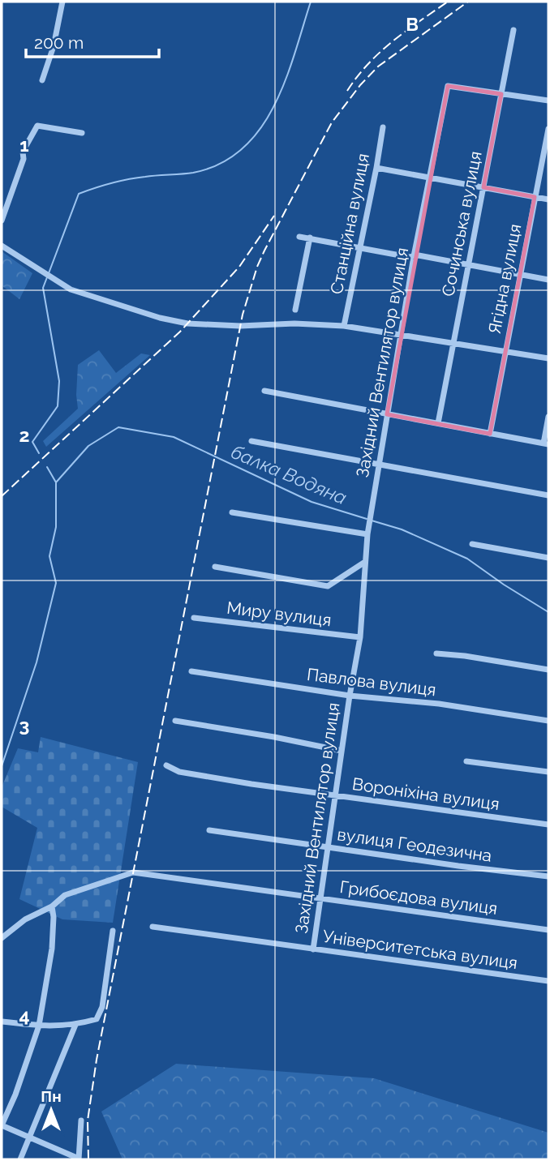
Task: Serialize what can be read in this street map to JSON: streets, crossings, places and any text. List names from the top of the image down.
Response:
{
  "streets": {
    "street": [
      "Станційна вулиця",
      "Сочинська вулиця",
      "Ягідна вулиця",
      "Західний Вентилятор вулиця",
      "Миру вулиця",
      "Павлова вулиця",
      "Вороніхіна вулиця",
      "вулиця Геодезична",
      "Грибоєдова вулиця",
      "Університетська вулиця"
    ]
  },
  "crossings": [
    ["Сочинська вулиця", "Західний Вентилятор вулиця"],
    ["Західний Вентилятор вулиця", "Миру вулиця"],
    ["Західний Вентилятор вулиця", "Павлова вулиця"],
    ["Західний Вентилятор вулиця", "Вороніхіна вулиця"],
    ["Західний Вентилятор вулиця", "вулиця Геодезична"],
    ["Західний Вентилятор вулиця", "Грибоєдова вулиця"],
    ["Західний Вентилятор вулиця", "Університетська вулиця"]
  ],
  "water": ["балка Водяна"],
  "scale_bar": "200 m",
  "north": "top",
  "grid": {
    "columns": ["B"],
    "rows": [
      "1",
      "2",
      "3",
      "4"
    ]
  }
}
